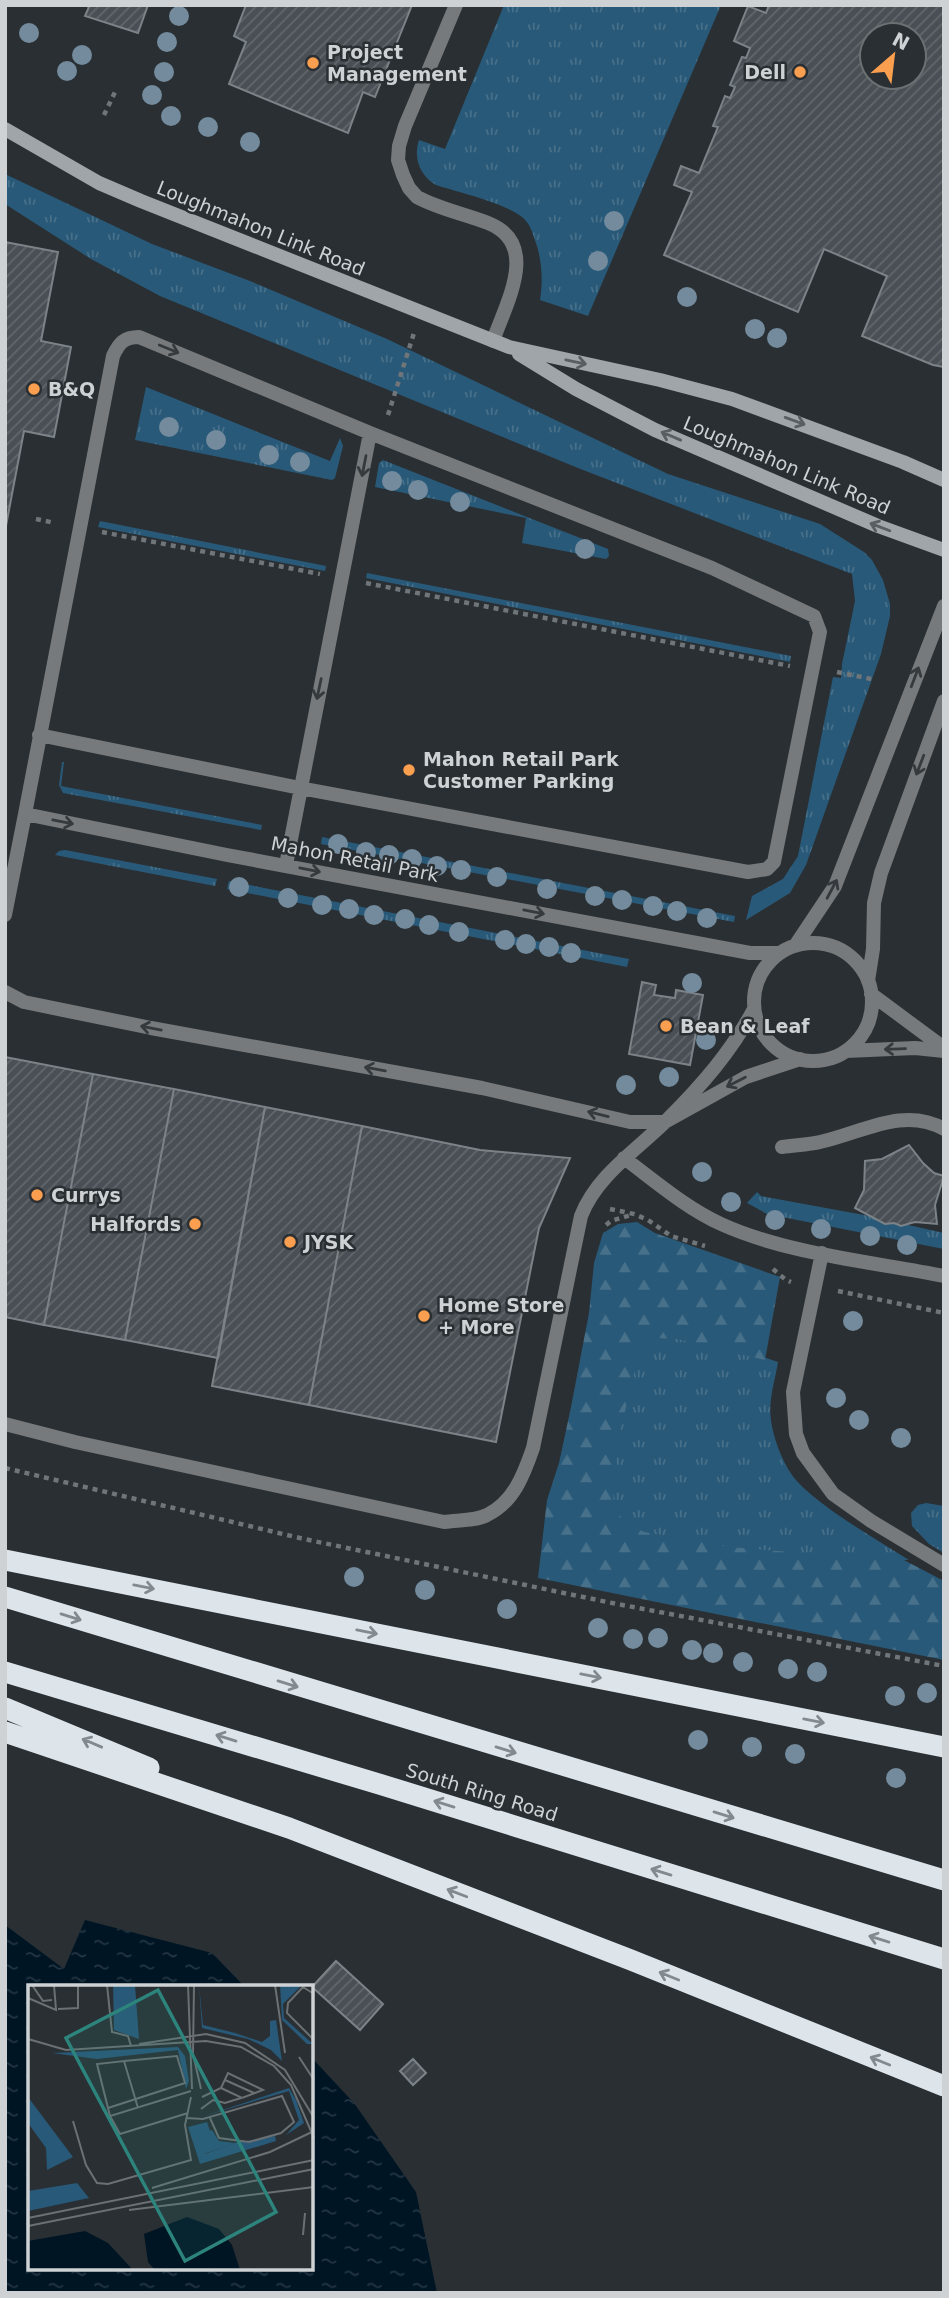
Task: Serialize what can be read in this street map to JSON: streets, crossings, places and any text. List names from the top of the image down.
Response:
{
  "streets": {
    "highway": ["South Ring Road"],
    "main road": ["Loughmahon Link Road"],
    "lane": ["Mahon Retail Park"]
  },
  "places": [
    "Project Management",
    "Dell",
    "B&Q",
    "Mahon Retail Park Customer Parking",
    "Bean & Leaf",
    "Currys",
    "Halfords",
    "JYSK",
    "Home Store + More"
  ],
  "north": "top right"
}
